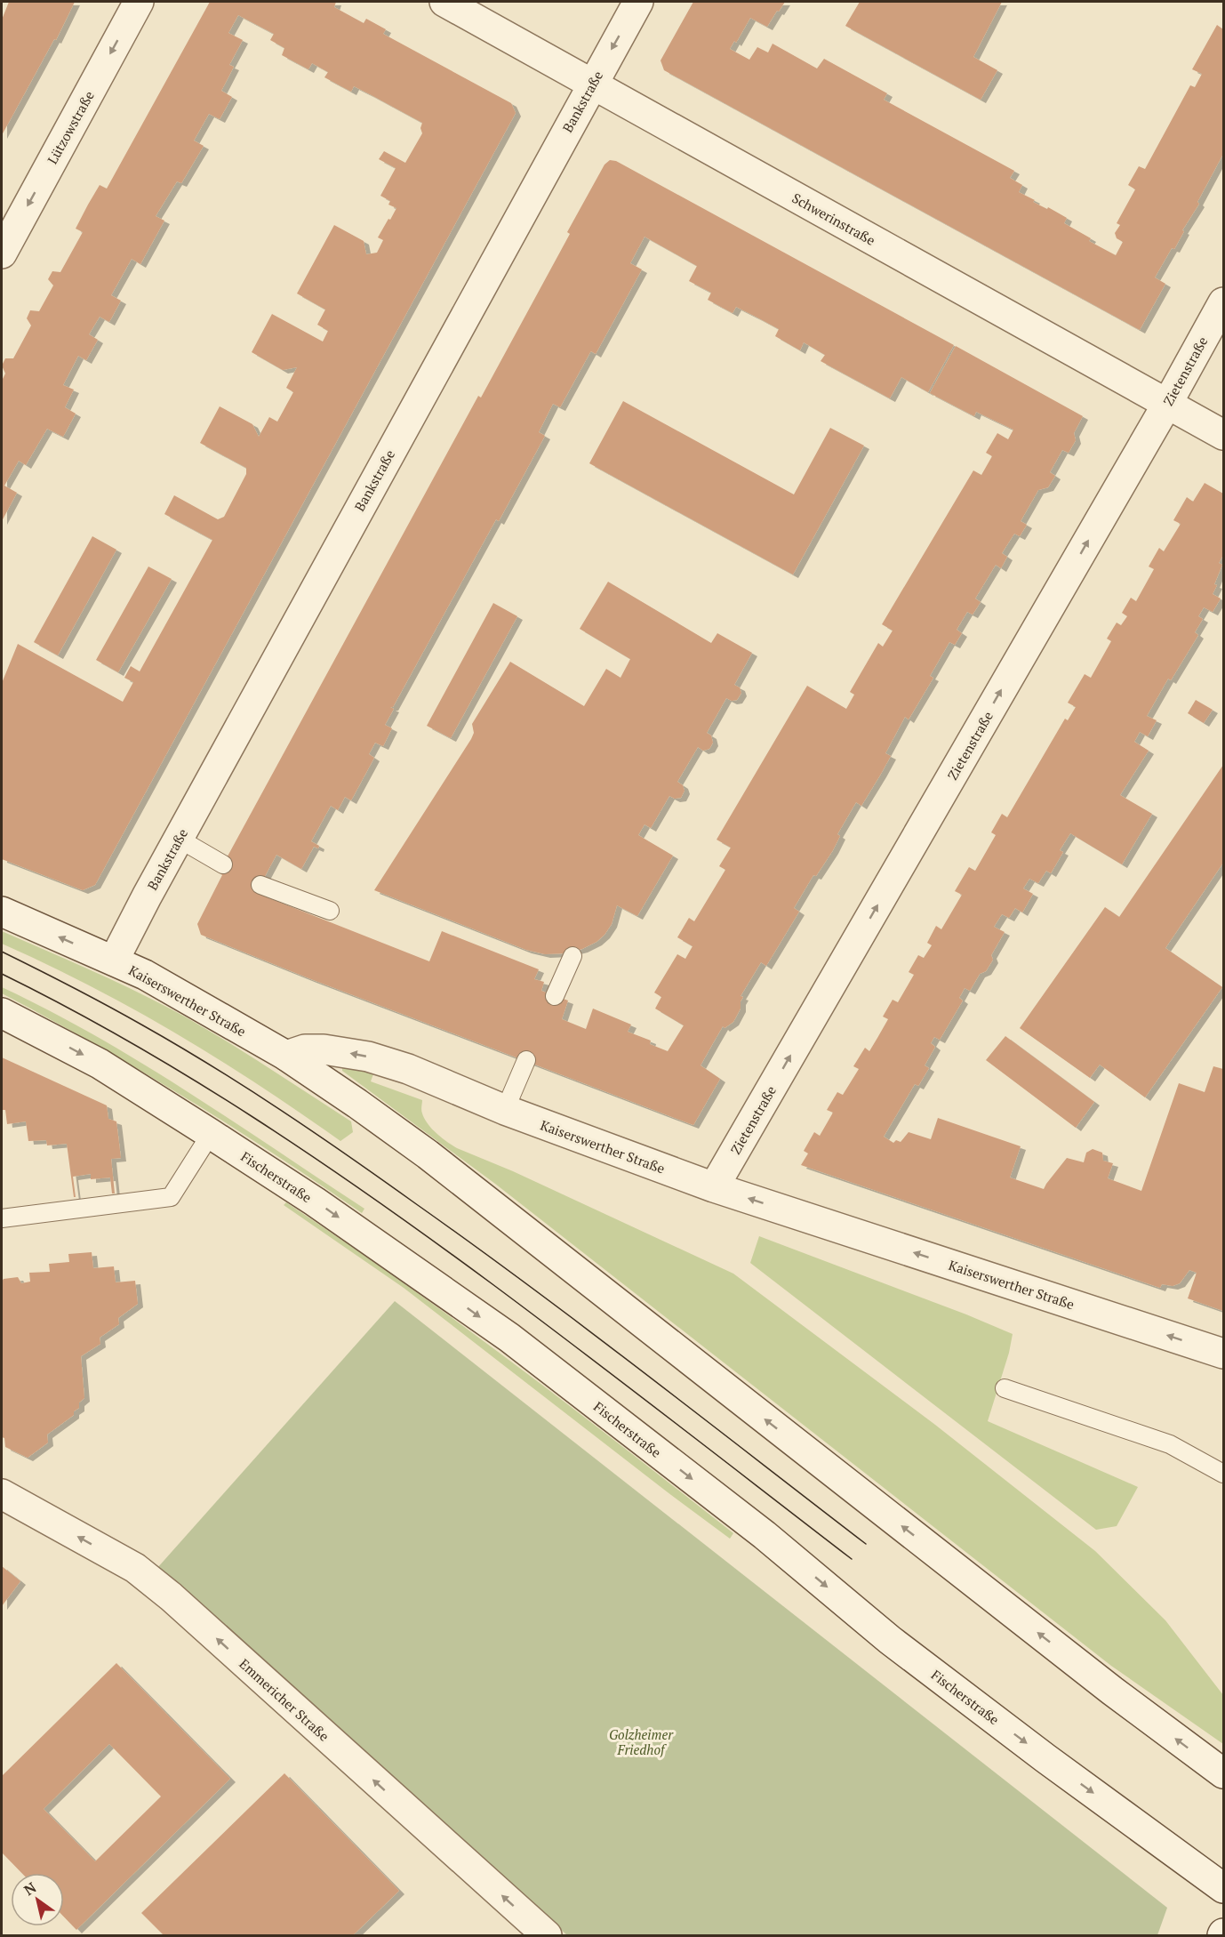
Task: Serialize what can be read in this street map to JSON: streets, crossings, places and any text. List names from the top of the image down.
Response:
{
  "streets": {
    "street": [
      "Bankstraße",
      "Lützowstraße",
      "Schwerinstraße",
      "Zietenstraße",
      "Kaiserswerther Straße",
      "Fischerstraße",
      "Emmericher Straße"
    ]
  },
  "crossings": [
    ["Bankstraße", "Schwerinstraße"],
    ["Bankstraße", "Kaiserswerther Straße"],
    ["Schwerinstraße", "Zietenstraße"],
    ["Zietenstraße", "Kaiserswerther Straße"]
  ],
  "one_way": ["Lützowstraße", "Zietenstraße", "Emmericher Straße"],
  "parks": ["Golzheimer Friedhof"],
  "north": "top left"
}
